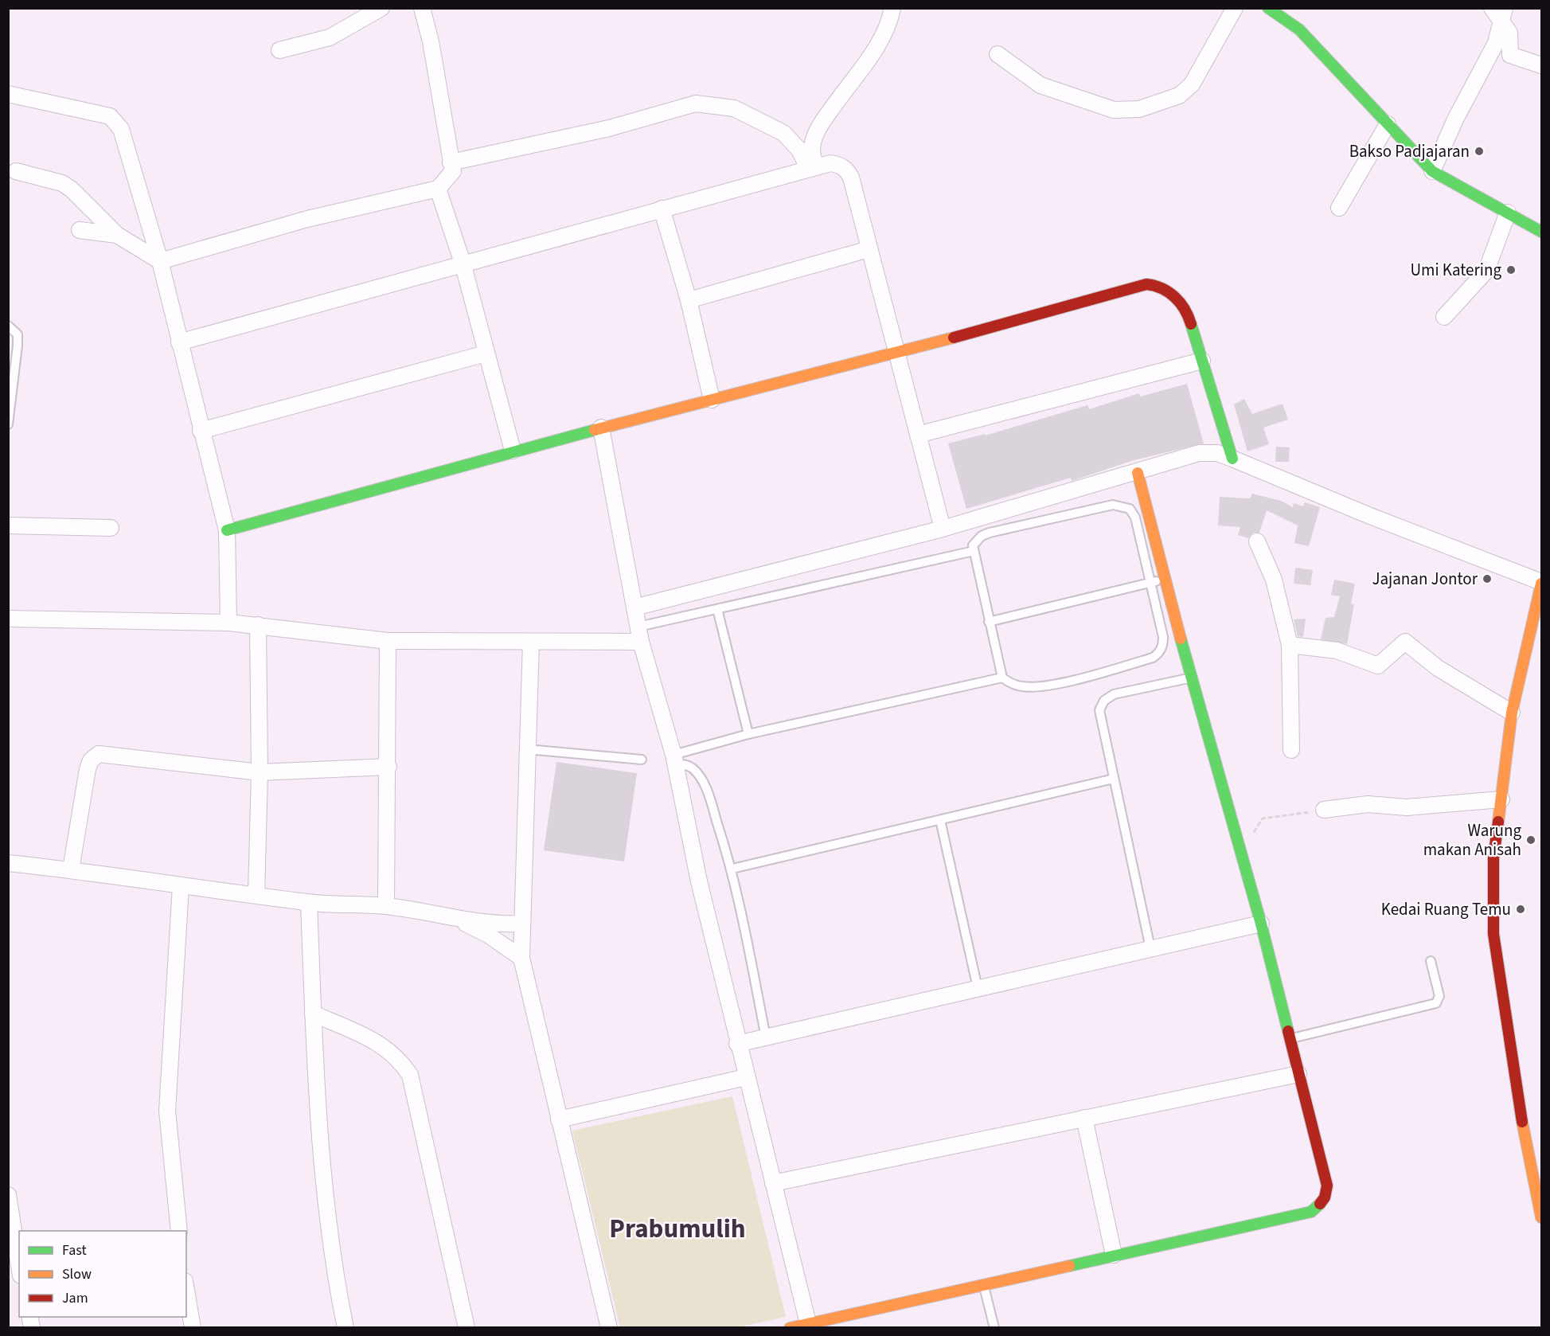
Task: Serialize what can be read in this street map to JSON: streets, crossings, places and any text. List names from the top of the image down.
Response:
{
  "districts": ["Prabumulih"],
  "places": [
    "Bakso Padjajaran",
    "Umi Katering",
    "Jajanan Jontor",
    "Warung makan Anisah",
    "Kedai Ruang Temu"
  ],
  "legend": ["Fast", "Slow", "Jam"]
}
